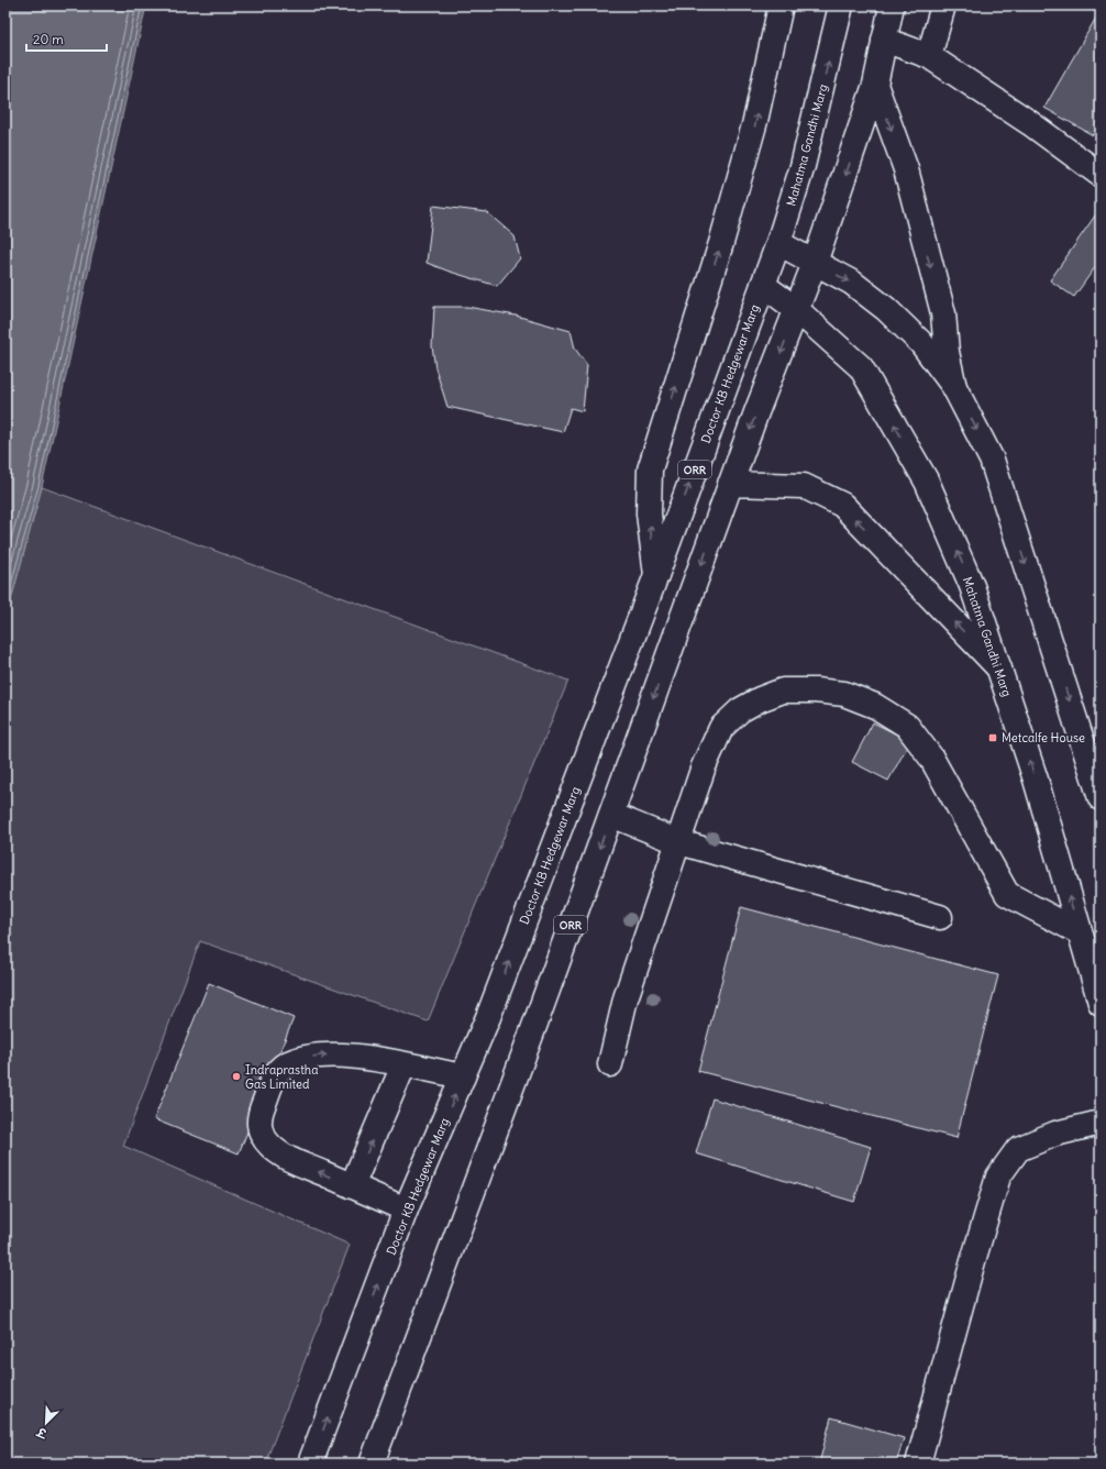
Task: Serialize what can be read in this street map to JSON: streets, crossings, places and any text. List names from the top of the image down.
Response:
{
  "streets": {
    "main road": ["Mahatma Gandhi Marg", "Doctor KB Hedgewar Marg", "ORR"]
  },
  "crossings": [
    ["Mahatma Gandhi Marg", "Doctor KB Hedgewar Marg"],
    ["Mahatma Gandhi Marg", "ORR"]
  ],
  "places": {
    "transit": ["Metcalfe House"],
    "other": ["Indraprastha Gas Limited"]
  },
  "scale_bar": "20 m",
  "north": "bottom left"
}
